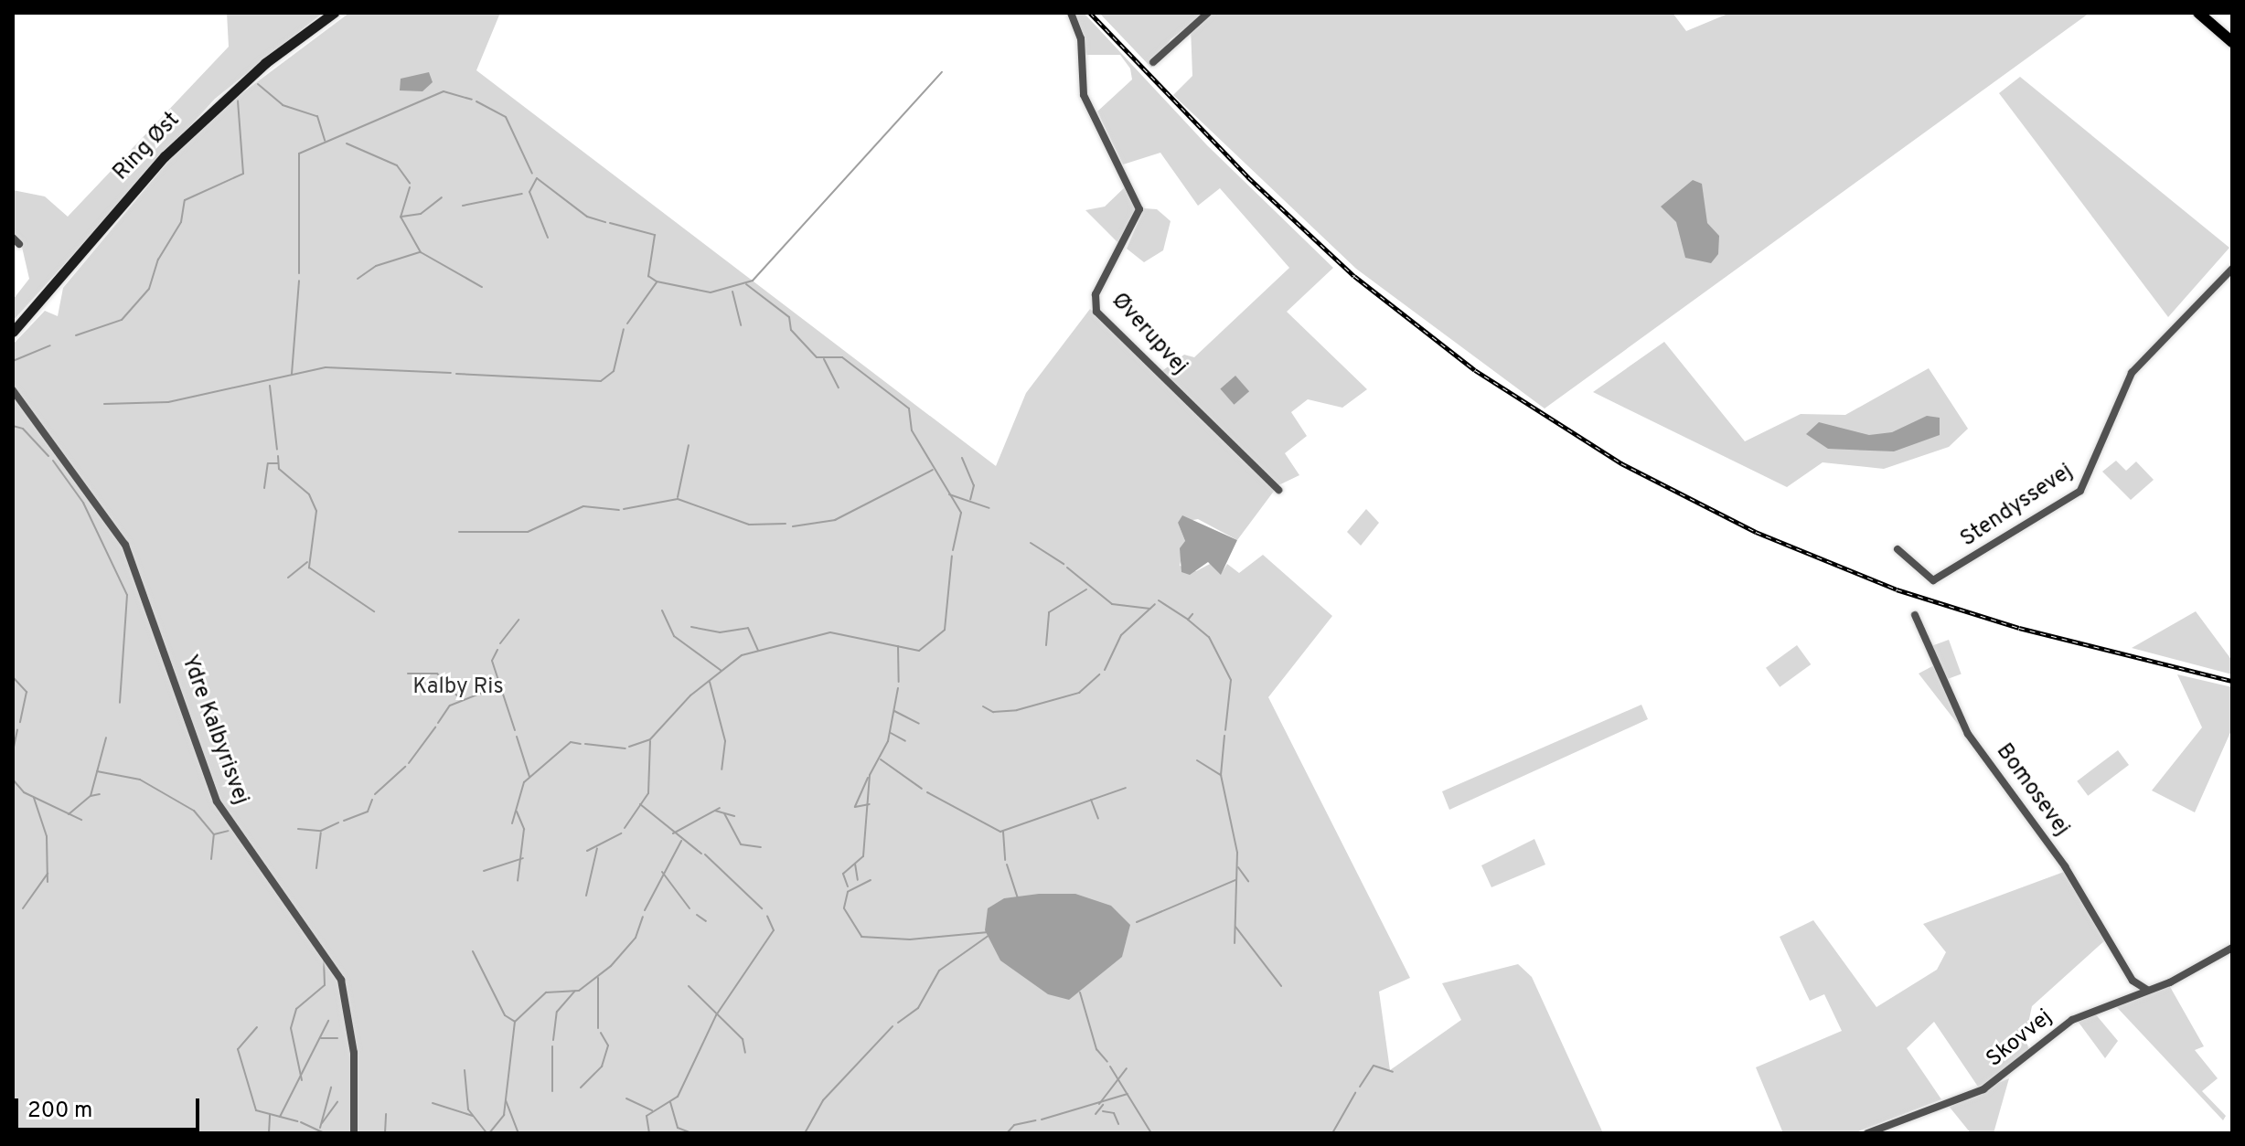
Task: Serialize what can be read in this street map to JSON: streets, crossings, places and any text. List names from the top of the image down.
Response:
{
  "streets": {
    "main road": ["Ring Øst"],
    "street": [
      "Øverupvej",
      "Stendyssevej",
      "Ydre Kalbyrisvej",
      "Bomosevej",
      "Skovvej"
    ]
  },
  "crossings": [
    ["Bomosevej", "Skovvej"]
  ],
  "parks": ["Kalby Ris"],
  "scale_bar": "200 m"
}
